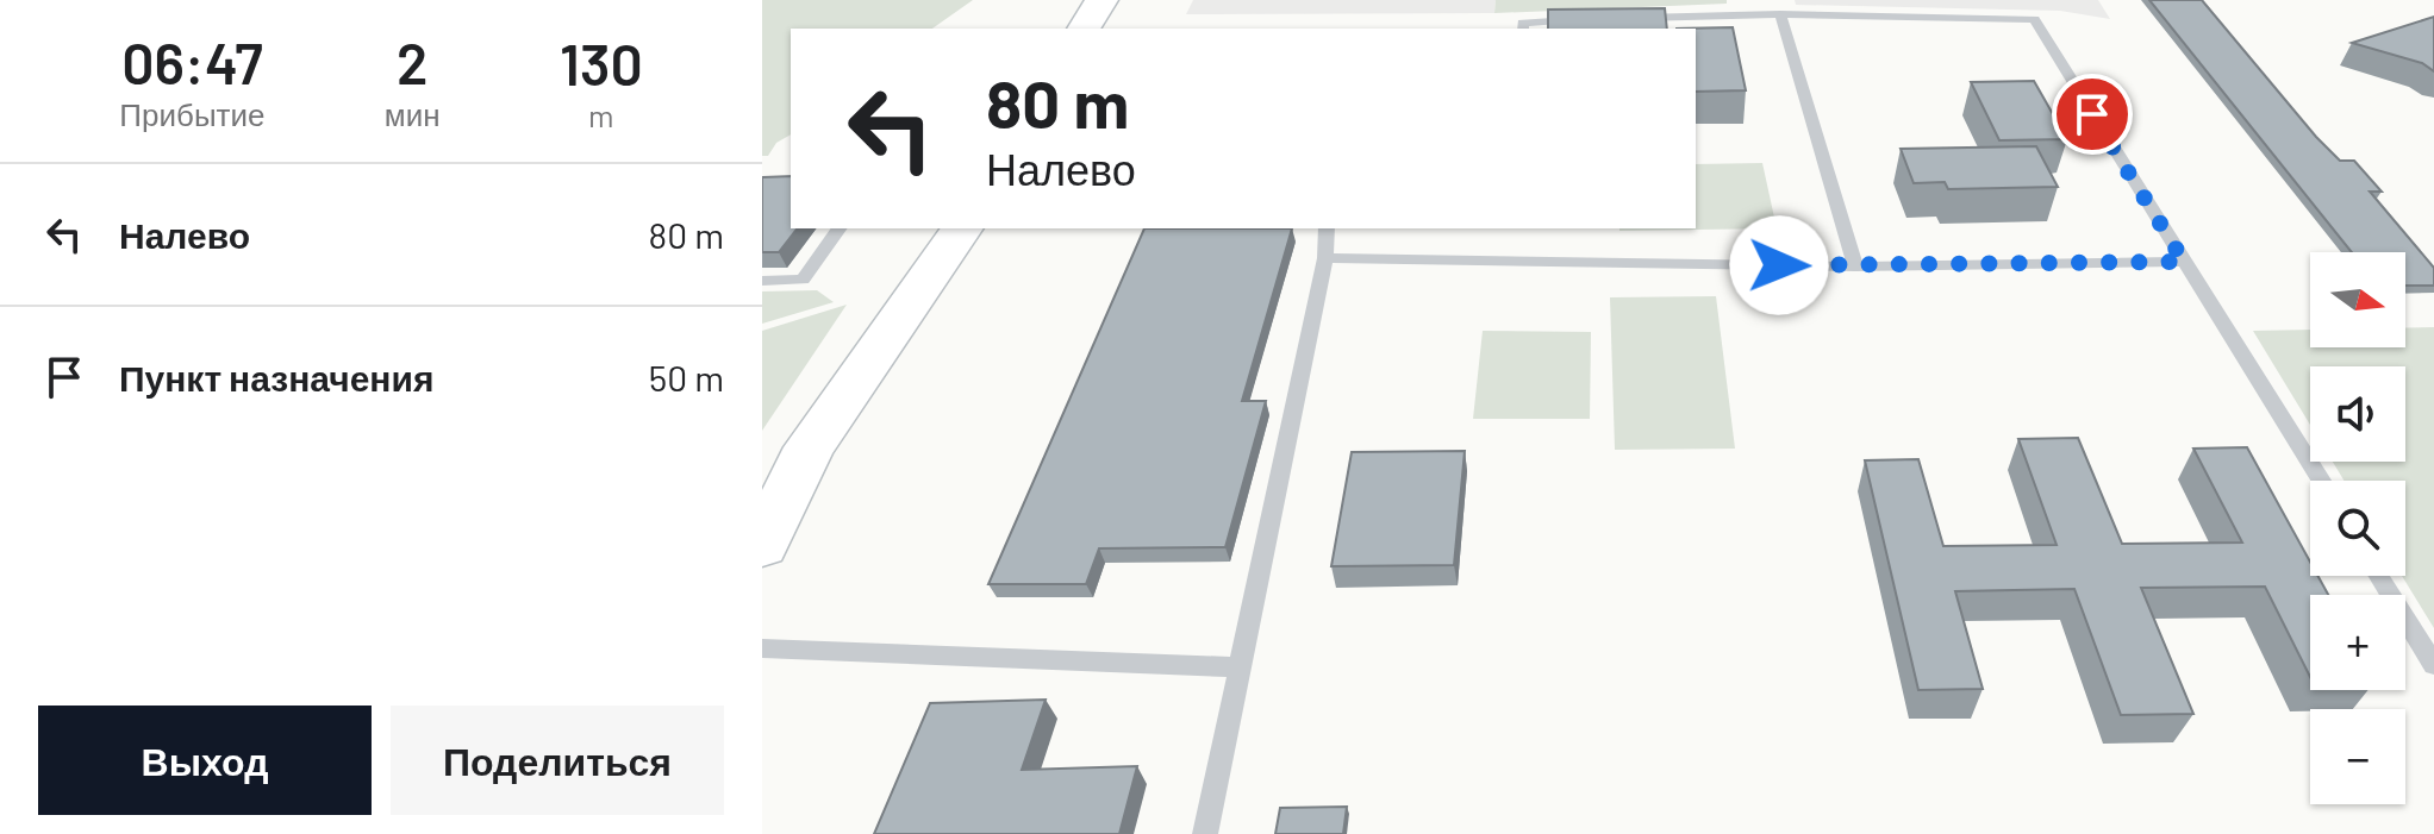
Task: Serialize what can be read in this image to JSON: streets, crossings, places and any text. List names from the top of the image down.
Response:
{
  "north": "right",
  "page": {
    "eta": [
      "06:47",
      "Прибытие",
      "2",
      "мин",
      "130",
      "m"
    ],
    "turn": ["80 m", "Налево"],
    "list": [
      {
        "name": "Налево",
        "value": "80 m"
      },
      {
        "name": "Пункт назначения",
        "value": "50 m"
      }
    ],
    "map_buttons": ["+", "−"],
    "buttons": ["Выход", "Поделиться"]
  }
}
